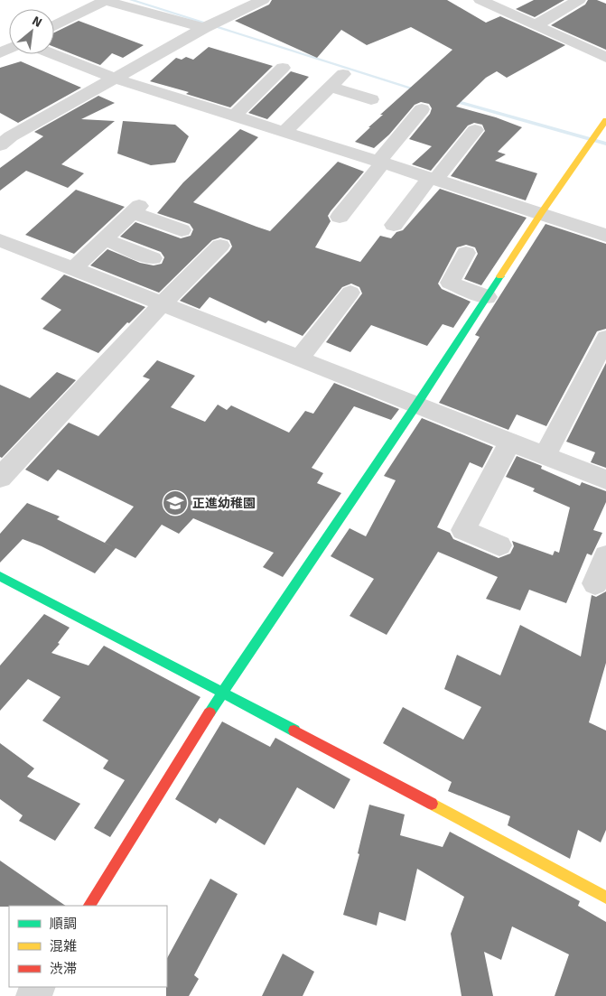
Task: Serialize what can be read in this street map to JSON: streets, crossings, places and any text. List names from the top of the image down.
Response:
{
  "places": {
    "school or university": ["正進幼稚園"]
  },
  "legend": ["順調", "混雑", "渋滞"],
  "north": "top right"
}
